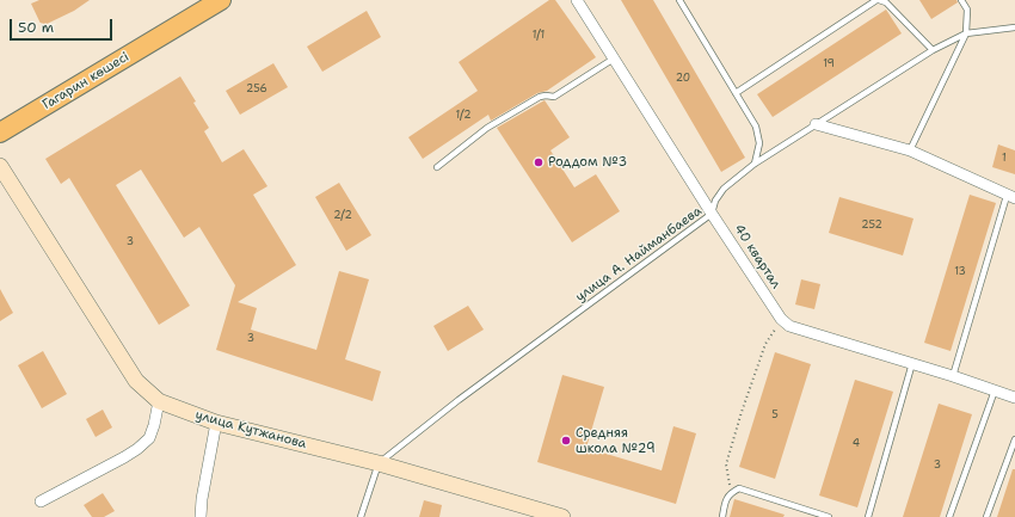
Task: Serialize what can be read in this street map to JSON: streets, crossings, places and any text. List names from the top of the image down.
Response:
{
  "streets": {
    "highway": ["Гагарин көшесі"],
    "street": ["40 квартал", "улица Кутжанова"],
    "lane": ["улица А. Найманбаева"]
  },
  "crossings": [
    ["улица А. Найманбаева", "40 квартал"],
    ["улица А. Найманбаева", "улица Кутжанова"]
  ],
  "places": ["Роддом №3", "Средняя школа №29"],
  "house_numbers": [
    "1/1",
    "19",
    "20",
    "256",
    "1/2",
    "1",
    "2/2",
    "252",
    "3",
    "13",
    "3",
    "5",
    "4",
    "3"
  ],
  "scale_bar": "50 m"
}
